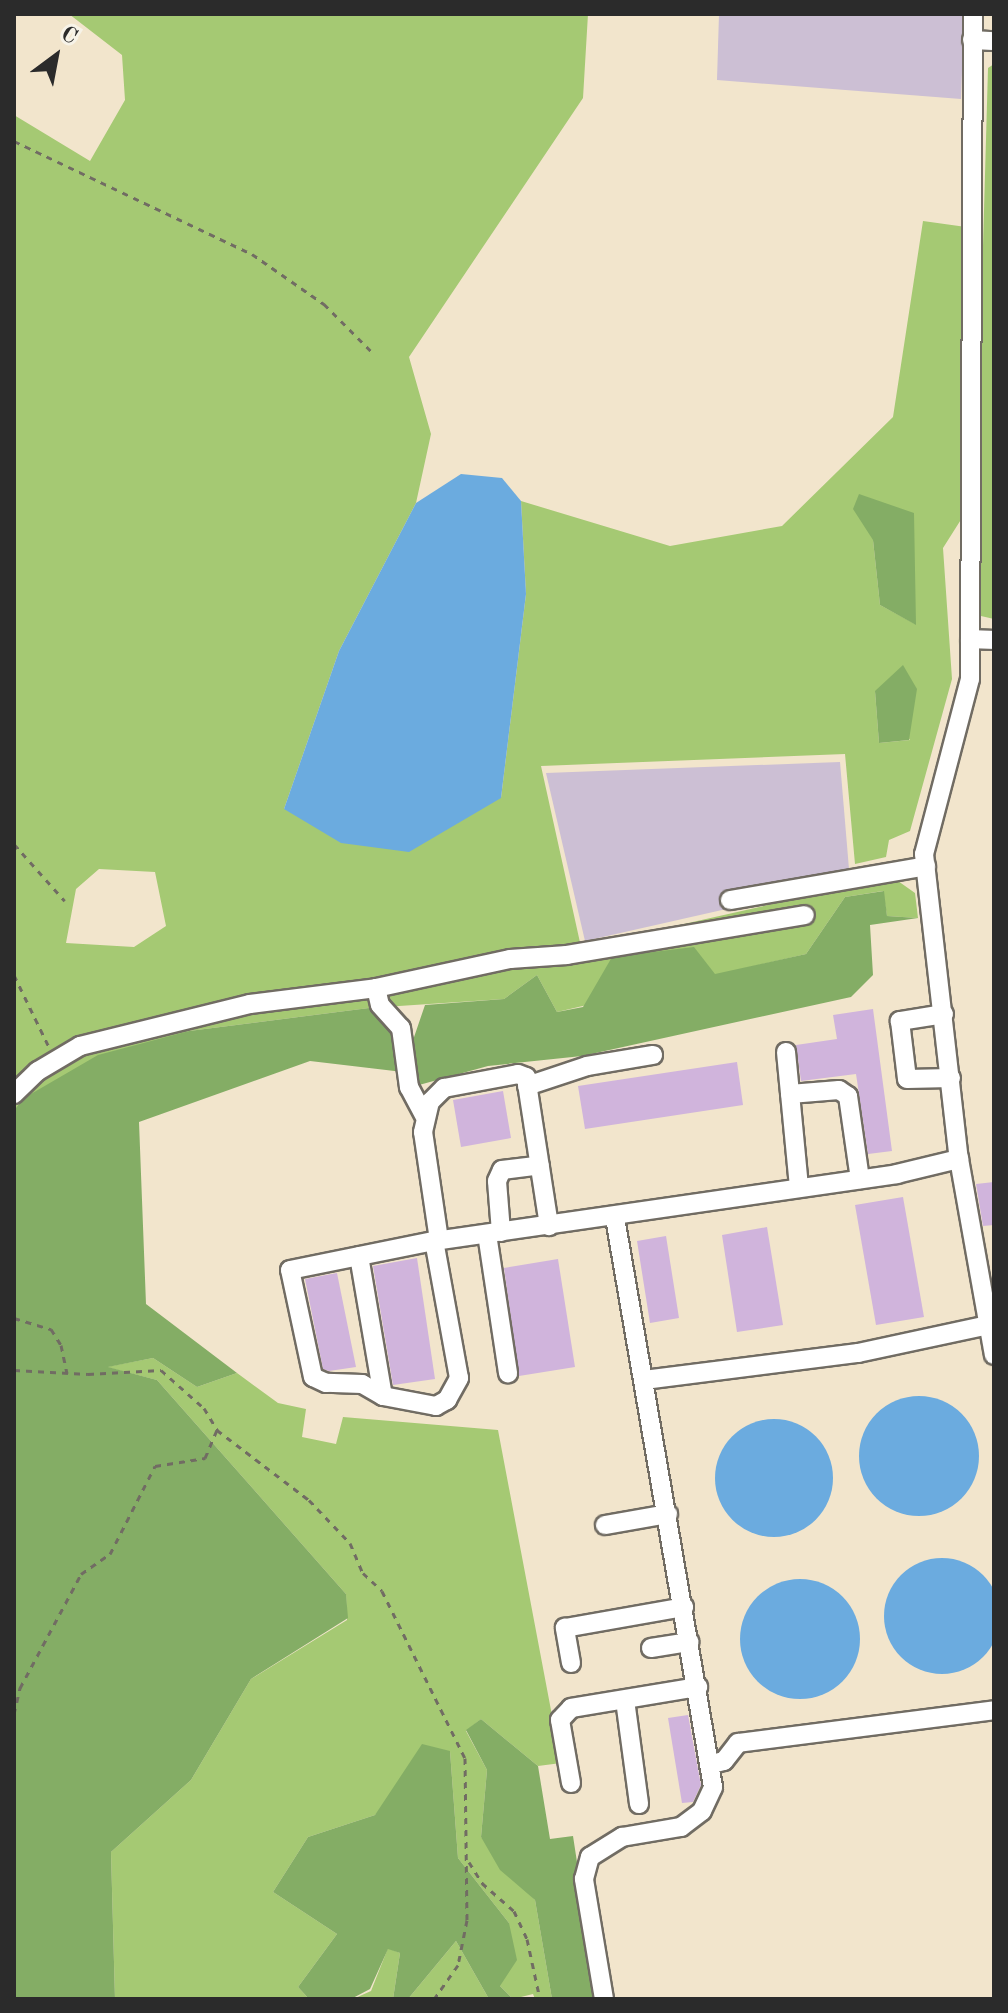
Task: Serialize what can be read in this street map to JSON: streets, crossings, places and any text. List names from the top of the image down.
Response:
{
  "north": "top right"
}
